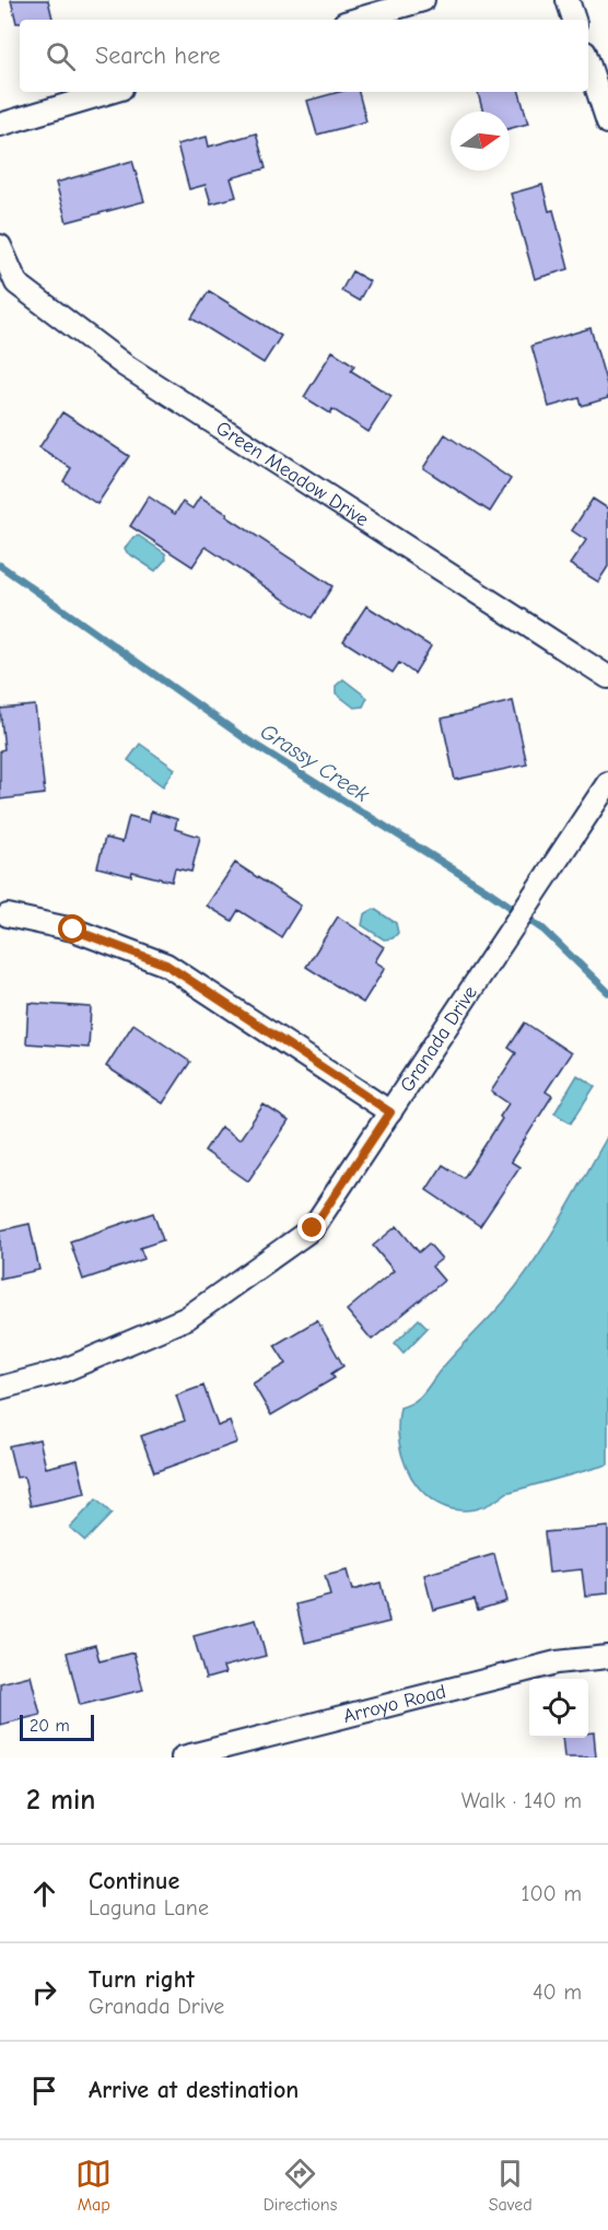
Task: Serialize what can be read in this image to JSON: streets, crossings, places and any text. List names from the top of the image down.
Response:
{
  "streets": {
    "street": ["Green Meadow Drive", "Granada Drive", "Arroyo Road"]
  },
  "water": ["Grassy Creek"],
  "scale_bar": "20 m",
  "north": "right",
  "page": {
    "search": "Search here",
    "scale": "20 m",
    "heading": ["2 min", "Walk · 140 m"],
    "list": [
      ["Continue", "Laguna Lane", "100 m"],
      ["Turn right", "Granada Drive", "40 m"],
      "Arrive at destination"
    ],
    "nav": ["Map", "Directions", "Saved"]
  }
}
